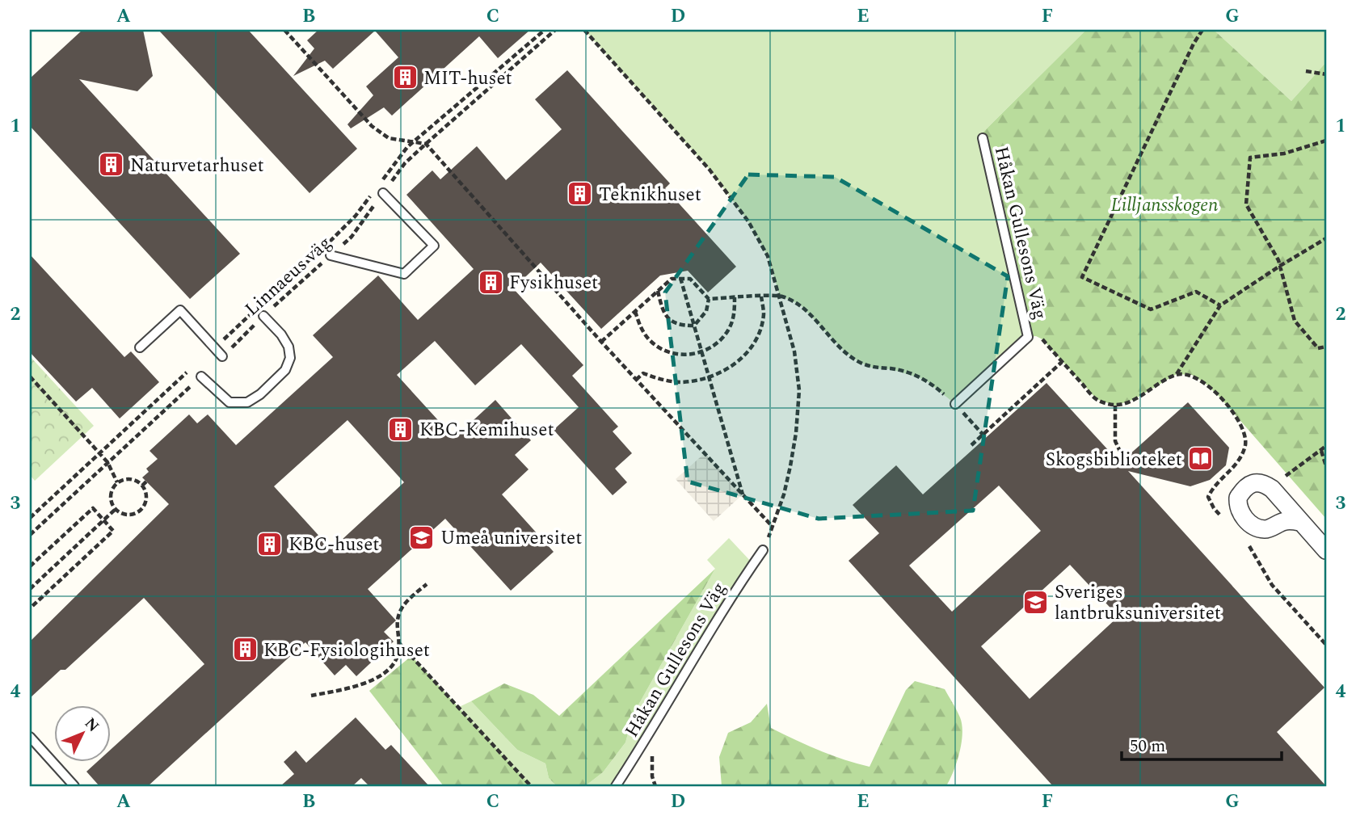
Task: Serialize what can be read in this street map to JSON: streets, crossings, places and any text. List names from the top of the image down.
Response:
{
  "streets": {
    "lane": ["Håkan Gullesons Väg"],
    "path": ["Linnaeus väg"]
  },
  "parks": ["Lilljansskogen"],
  "places": {
    "building": [
      "MIT-huset",
      "Naturvetarhuset",
      "Teknikhuset",
      "Fysikhuset",
      "KBC-Kemihuset",
      "KBC-huset",
      "KBC-Fysiologihuset"
    ],
    "library": ["Skogsbiblioteket"],
    "school or university": ["Umeå universitet", "Sveriges lantbruksuniversitet"]
  },
  "scale_bar": "50 m",
  "north": "top right",
  "grid": {
    "columns": [
      "A",
      "B",
      "C",
      "D",
      "E",
      "F",
      "G"
    ],
    "rows": [
      "1",
      "2",
      "3",
      "4"
    ]
  }
}
